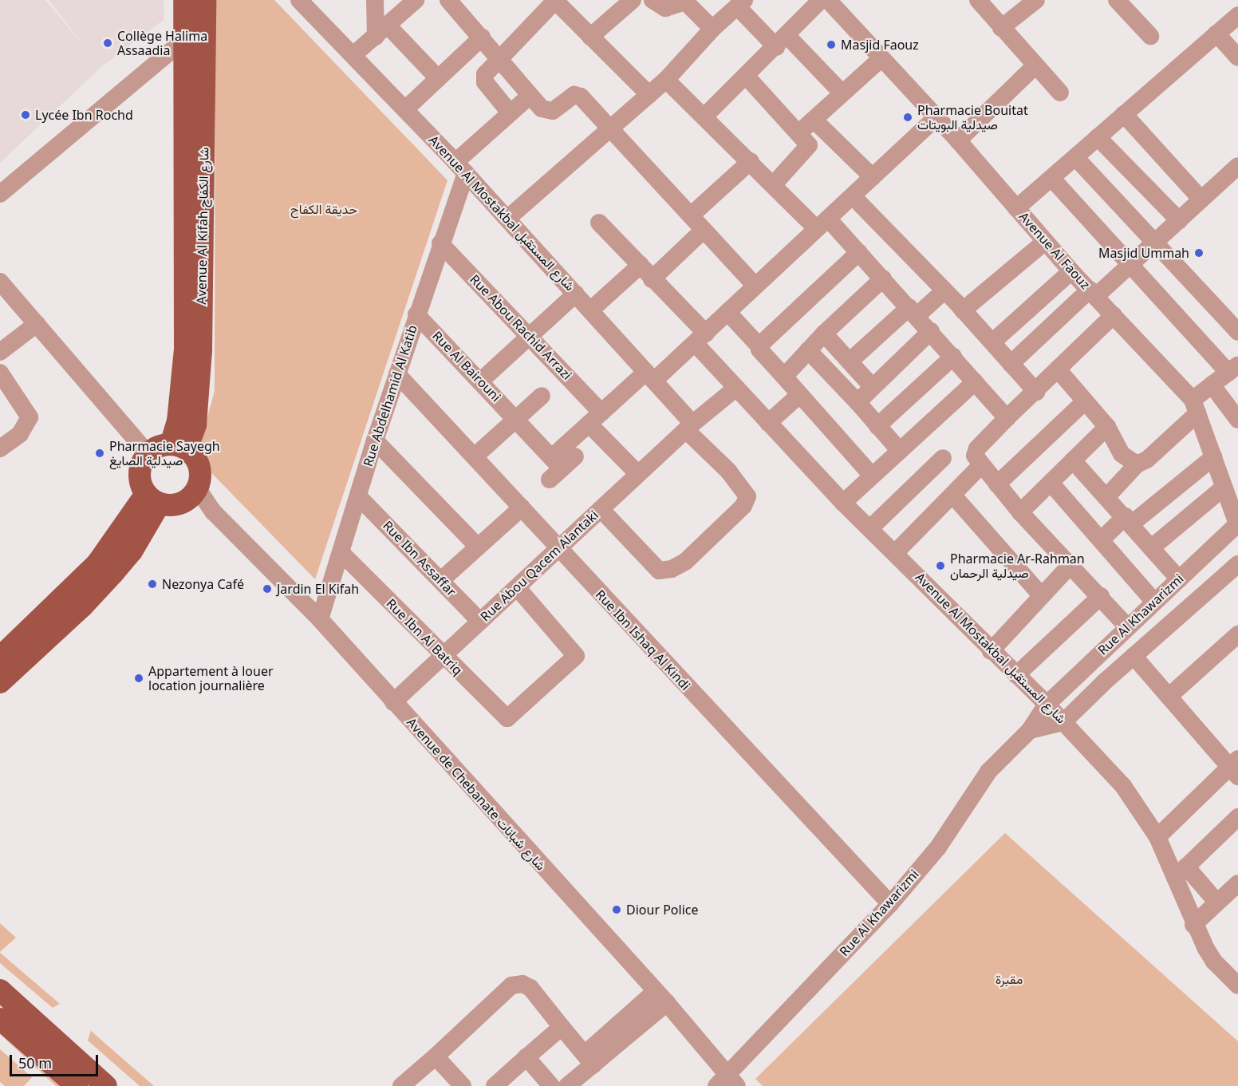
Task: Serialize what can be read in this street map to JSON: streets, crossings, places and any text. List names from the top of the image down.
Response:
{
  "streets": {
    "main road": ["Avenue Al Kifah شارع الكفاح"],
    "street": [
      "Avenue Al Mostakbal شارع المستقبل",
      "Avenue Al Faouz",
      "Rue Abou Rachid Arrazi",
      "Rue Al Bairouni",
      "Rue Abdelhamid Al Katib",
      "Rue Ibn Assaffar",
      "Rue Abou Qacem Alantaki",
      "Rue Al Khawarizmi",
      "Rue Ibn Al Batriq",
      "Rue Ibn Ishaq Al Kindi",
      "Avenue de Chebanate شارع شبانات"
    ]
  },
  "crossings": [
    ["Avenue Al Mostakbal شارع المستقبل", "Rue Abdelhamid Al Katib"],
    ["Avenue Al Mostakbal شارع المستقبل", "Rue Abou Qacem Alantaki"],
    ["Avenue Al Mostakbal شارع المستقبل", "Rue Al Khawarizmi"],
    ["Avenue Al Kifah شارع الكفاح", "Avenue de Chebanate شارع شبانات"],
    ["Avenue Al Faouz", "Rue Al Khawarizmi"],
    ["Rue Abou Rachid Arrazi", "Rue Al Bairouni"],
    ["Rue Abou Rachid Arrazi", "Rue Abdelhamid Al Katib"],
    ["Rue Abou Rachid Arrazi", "Rue Abou Qacem Alantaki"],
    ["Rue Al Bairouni", "Rue Abdelhamid Al Katib"],
    ["Rue Abdelhamid Al Katib", "Rue Ibn Assaffar"],
    ["Rue Abdelhamid Al Katib", "Rue Ibn Al Batriq"],
    ["Rue Abdelhamid Al Katib", "Rue Ibn Ishaq Al Kindi"],
    ["Rue Abdelhamid Al Katib", "Avenue de Chebanate شارع شبانات"],
    ["Rue Ibn Assaffar", "Rue Abou Qacem Alantaki"],
    ["Rue Abou Qacem Alantaki", "Rue Ibn Al Batriq"],
    ["Rue Abou Qacem Alantaki", "Rue Ibn Ishaq Al Kindi"],
    ["Rue Abou Qacem Alantaki", "Avenue de Chebanate شارع شبانات"],
    ["Rue Al Khawarizmi", "Rue Ibn Ishaq Al Kindi"],
    ["Rue Al Khawarizmi", "Avenue de Chebanate شارع شبانات"]
  ],
  "parks": ["حديقة الكفاح", "مقبرة"],
  "places": [
    "Collège Halima Assaadia",
    "Masjid Faouz",
    "Lycée Ibn Rochd",
    "Pharmacie Bouitat صيدلية البويتات",
    "Masjid Ummah",
    "Pharmacie Sayegh صيدلية الصايغ",
    "Pharmacie Ar-Rahman صيدلية الرحمان",
    "Nezonya Café",
    "Jardin El Kifah",
    "Appartement à louer location journalière",
    "Diour Police"
  ],
  "scale_bar": "50 m"
}
